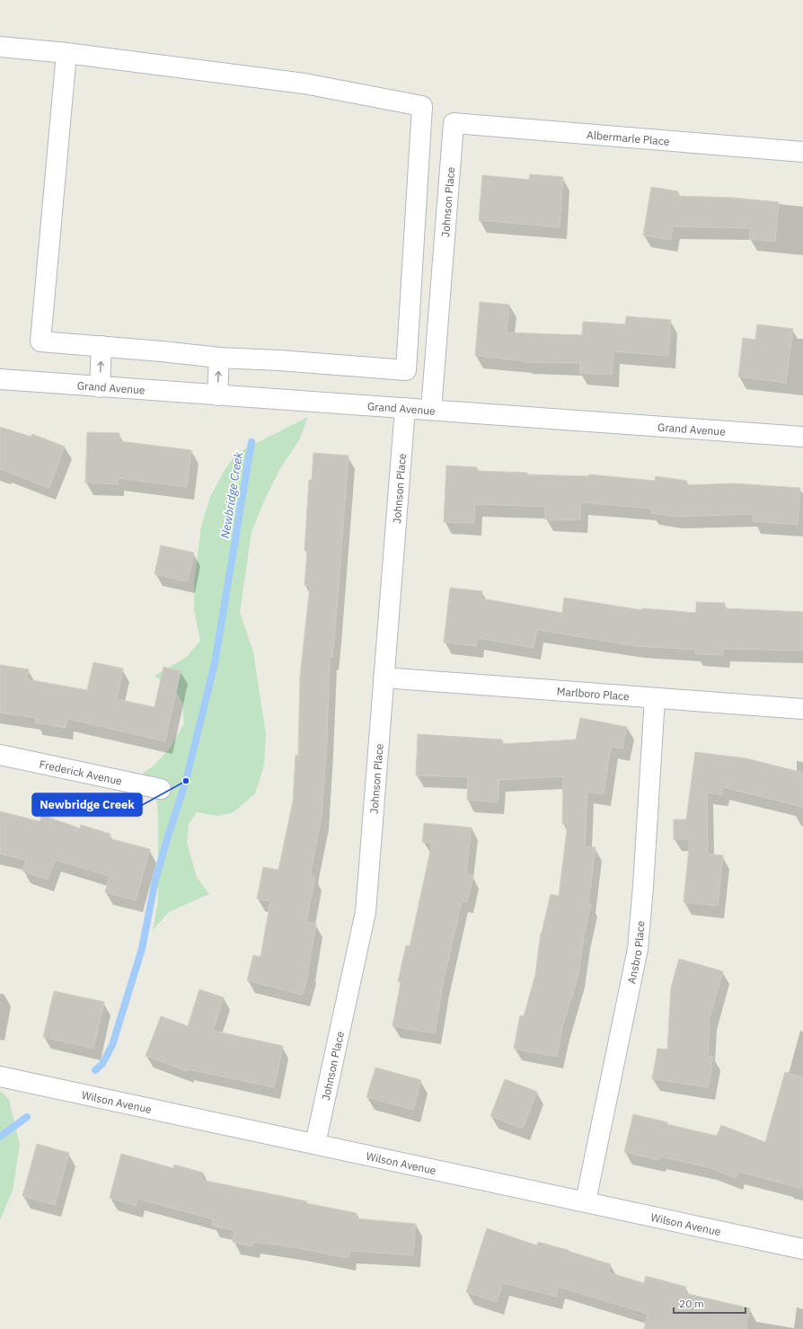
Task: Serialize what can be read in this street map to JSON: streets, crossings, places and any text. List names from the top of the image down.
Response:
{
  "streets": {
    "street": [
      "Albermarle Place",
      "Johnson Place",
      "Grand Avenue",
      "Marlboro Place",
      "Frederick Avenue",
      "Ansbro Place",
      "Wilson Avenue"
    ]
  },
  "crossings": [
    ["Albermarle Place", "Johnson Place"],
    ["Johnson Place", "Grand Avenue"],
    ["Johnson Place", "Marlboro Place"],
    ["Johnson Place", "Wilson Avenue"],
    ["Marlboro Place", "Ansbro Place"],
    ["Ansbro Place", "Wilson Avenue"]
  ],
  "water": ["Newbridge Creek"],
  "places": ["Newbridge Creek"],
  "scale_bar": "20 m"
}
